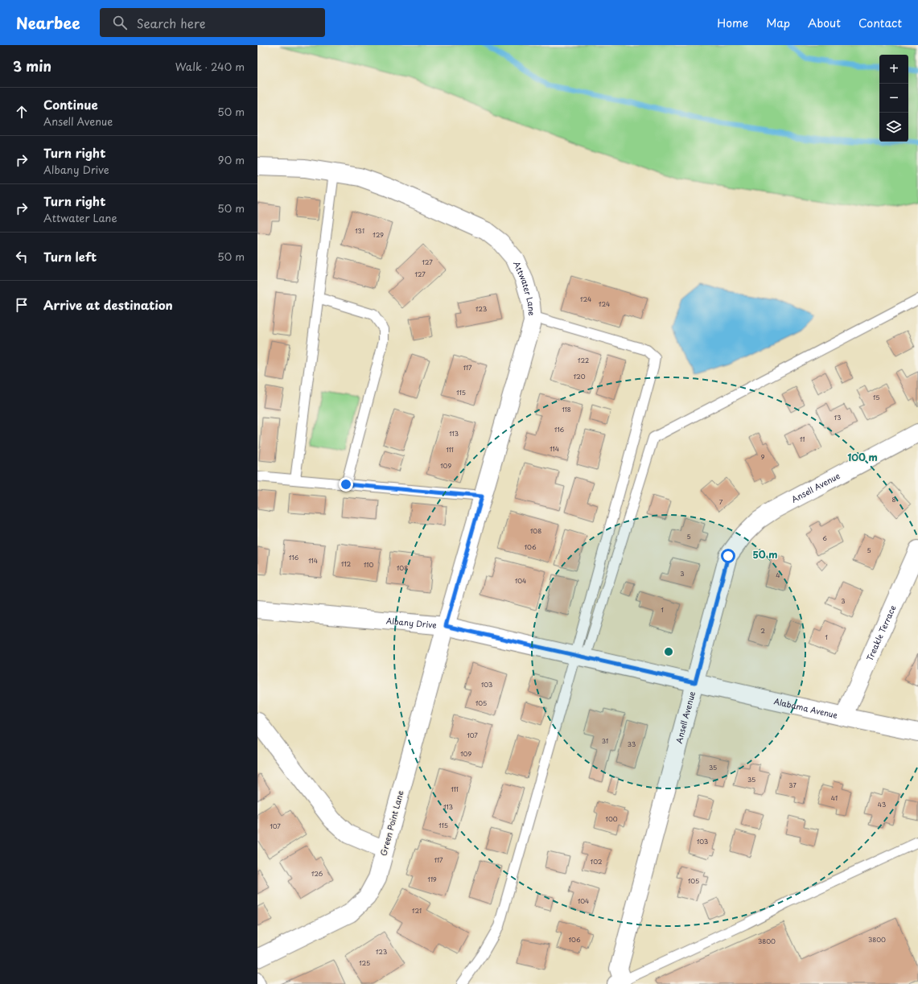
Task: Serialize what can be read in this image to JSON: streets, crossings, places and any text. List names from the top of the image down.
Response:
{
  "streets": {
    "street": [
      "Attwater Lane",
      "Ansell Avenue",
      "Albany Drive",
      "Treakle Terrace",
      "Alabama Avenue",
      "Green Point Lane"
    ]
  },
  "crossings": [
    ["Attwater Lane", "Albany Drive"],
    ["Attwater Lane", "Green Point Lane"],
    ["Ansell Avenue", "Albany Drive"],
    ["Ansell Avenue", "Alabama Avenue"],
    ["Albany Drive", "Alabama Avenue"],
    ["Albany Drive", "Green Point Lane"],
    ["Treakle Terrace", "Alabama Avenue"]
  ],
  "house_numbers": [
    "131",
    "129",
    "127",
    "127",
    "124",
    "124",
    "123",
    "122",
    "117",
    "120",
    "115",
    "15",
    "118",
    "13",
    "116",
    "113",
    "11",
    "114",
    "111",
    "9",
    "109",
    "8",
    "7",
    "108",
    "5",
    "6",
    "106",
    "5",
    "116",
    "114",
    "112",
    "110",
    "108",
    "3",
    "4",
    "104",
    "3",
    "1",
    "2",
    "1",
    "103",
    "105",
    "107",
    "31",
    "33",
    "109",
    "35",
    "35",
    "37",
    "111",
    "41",
    "43",
    "113",
    "100",
    "115",
    "107",
    "103",
    "117",
    "102",
    "126",
    "119",
    "105",
    "104",
    "121",
    "106",
    "3800",
    "3800",
    "123",
    "125"
  ],
  "page": {
    "header": "Nearbee",
    "search": "Search here",
    "nav": [
      "Home",
      "Map",
      "About",
      "Contact"
    ],
    "heading": ["3 min", "Walk · 240 m"],
    "map_buttons": ["+", "−"],
    "list": [
      ["Continue", "Ansell Avenue", "50 m"],
      ["Turn right", "Albany Drive", "90 m"],
      ["Turn right", "Attwater Lane", "50 m"],
      ["Turn left", "50 m"],
      "Arrive at destination"
    ]
  },
  "rings": ["100 m", "50 m"]
}
